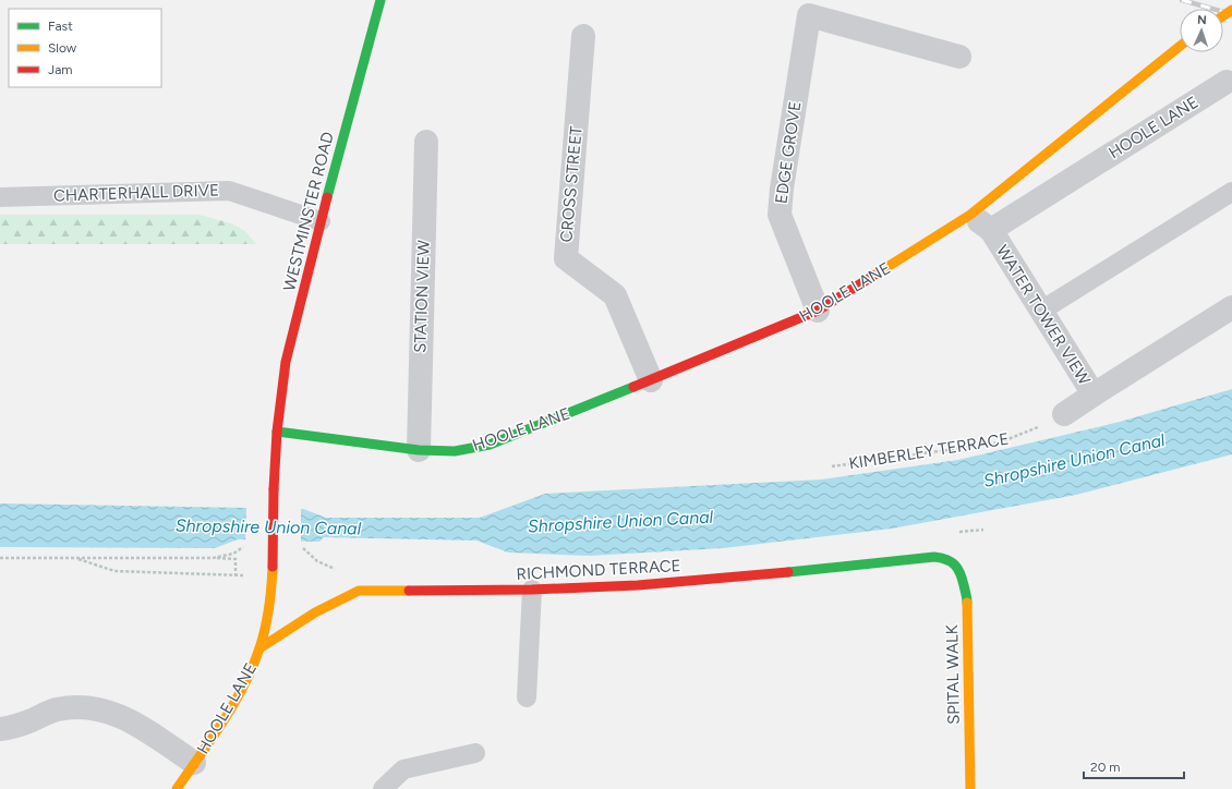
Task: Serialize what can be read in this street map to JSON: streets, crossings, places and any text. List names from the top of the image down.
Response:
{
  "streets": {
    "street": [
      "HOOLE LANE",
      "EDGE GROVE",
      "CROSS STREET",
      "WESTMINSTER ROAD",
      "STATION VIEW",
      "WATER TOWER VIEW",
      "RICHMOND TERRACE",
      "SPITAL WALK"
    ],
    "lane": ["CHARTERHALL DRIVE"],
    "path": ["KIMBERLEY TERRACE"]
  },
  "crossings": [
    ["HOOLE LANE", "EDGE GROVE"],
    ["HOOLE LANE", "CROSS STREET"],
    ["HOOLE LANE", "WESTMINSTER ROAD"],
    ["HOOLE LANE", "STATION VIEW"],
    ["HOOLE LANE", "WATER TOWER VIEW"],
    ["HOOLE LANE", "RICHMOND TERRACE"],
    ["CHARTERHALL DRIVE", "WESTMINSTER ROAD"],
    ["RICHMOND TERRACE", "SPITAL WALK"]
  ],
  "water": ["Shropshire Union Canal"],
  "legend": ["Fast", "Slow", "Jam"],
  "scale_bar": "20 m",
  "north": "top"
}
